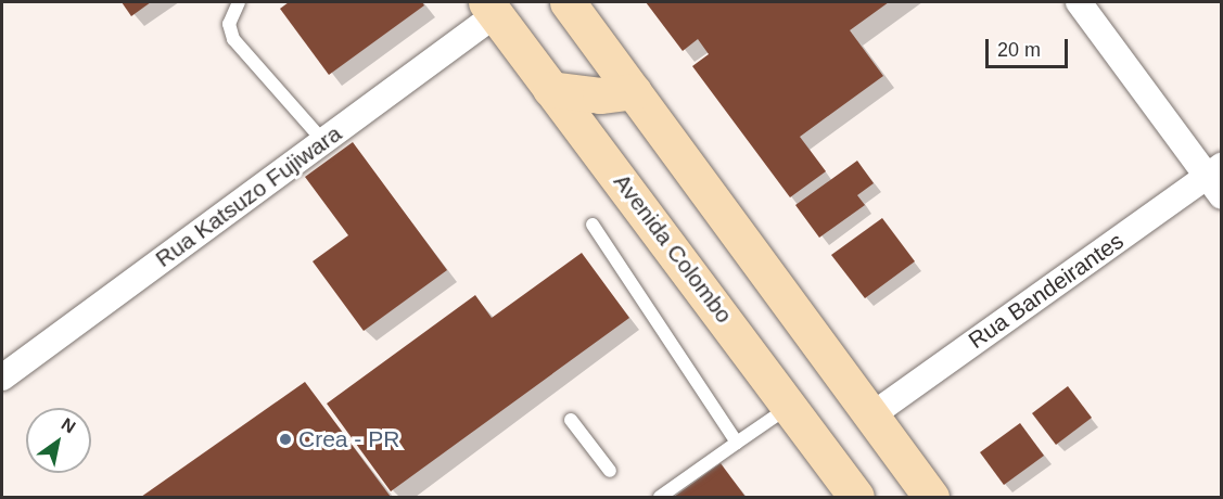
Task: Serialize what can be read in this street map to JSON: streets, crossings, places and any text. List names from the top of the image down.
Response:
{
  "streets": {
    "main road": ["Avenida Colombo"],
    "street": ["Rua Katsuzo Fujiwara", "Rua Bandeirantes"]
  },
  "crossings": [
    ["Rua Katsuzo Fujiwara", "Avenida Colombo"]
  ],
  "places": ["Crea - PR"],
  "scale_bar": "20 m",
  "north": "top right"
}
